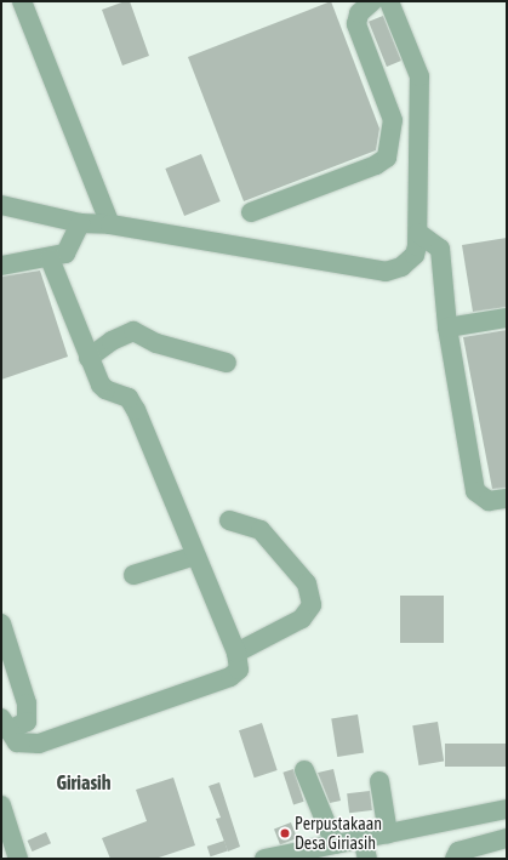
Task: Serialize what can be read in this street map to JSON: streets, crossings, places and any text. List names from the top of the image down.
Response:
{
  "districts": ["Giriasih"],
  "places": ["Perpustakaan Desa Giriasih"]
}
